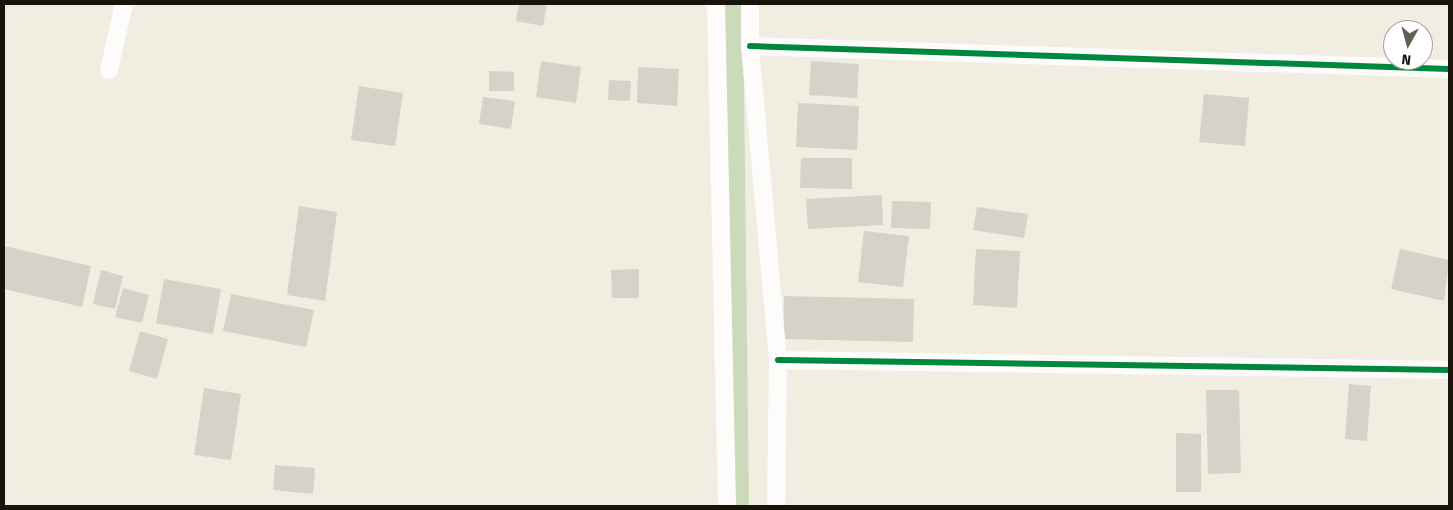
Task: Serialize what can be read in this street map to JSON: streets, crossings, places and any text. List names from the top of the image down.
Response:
{
  "north": "bottom"
}
